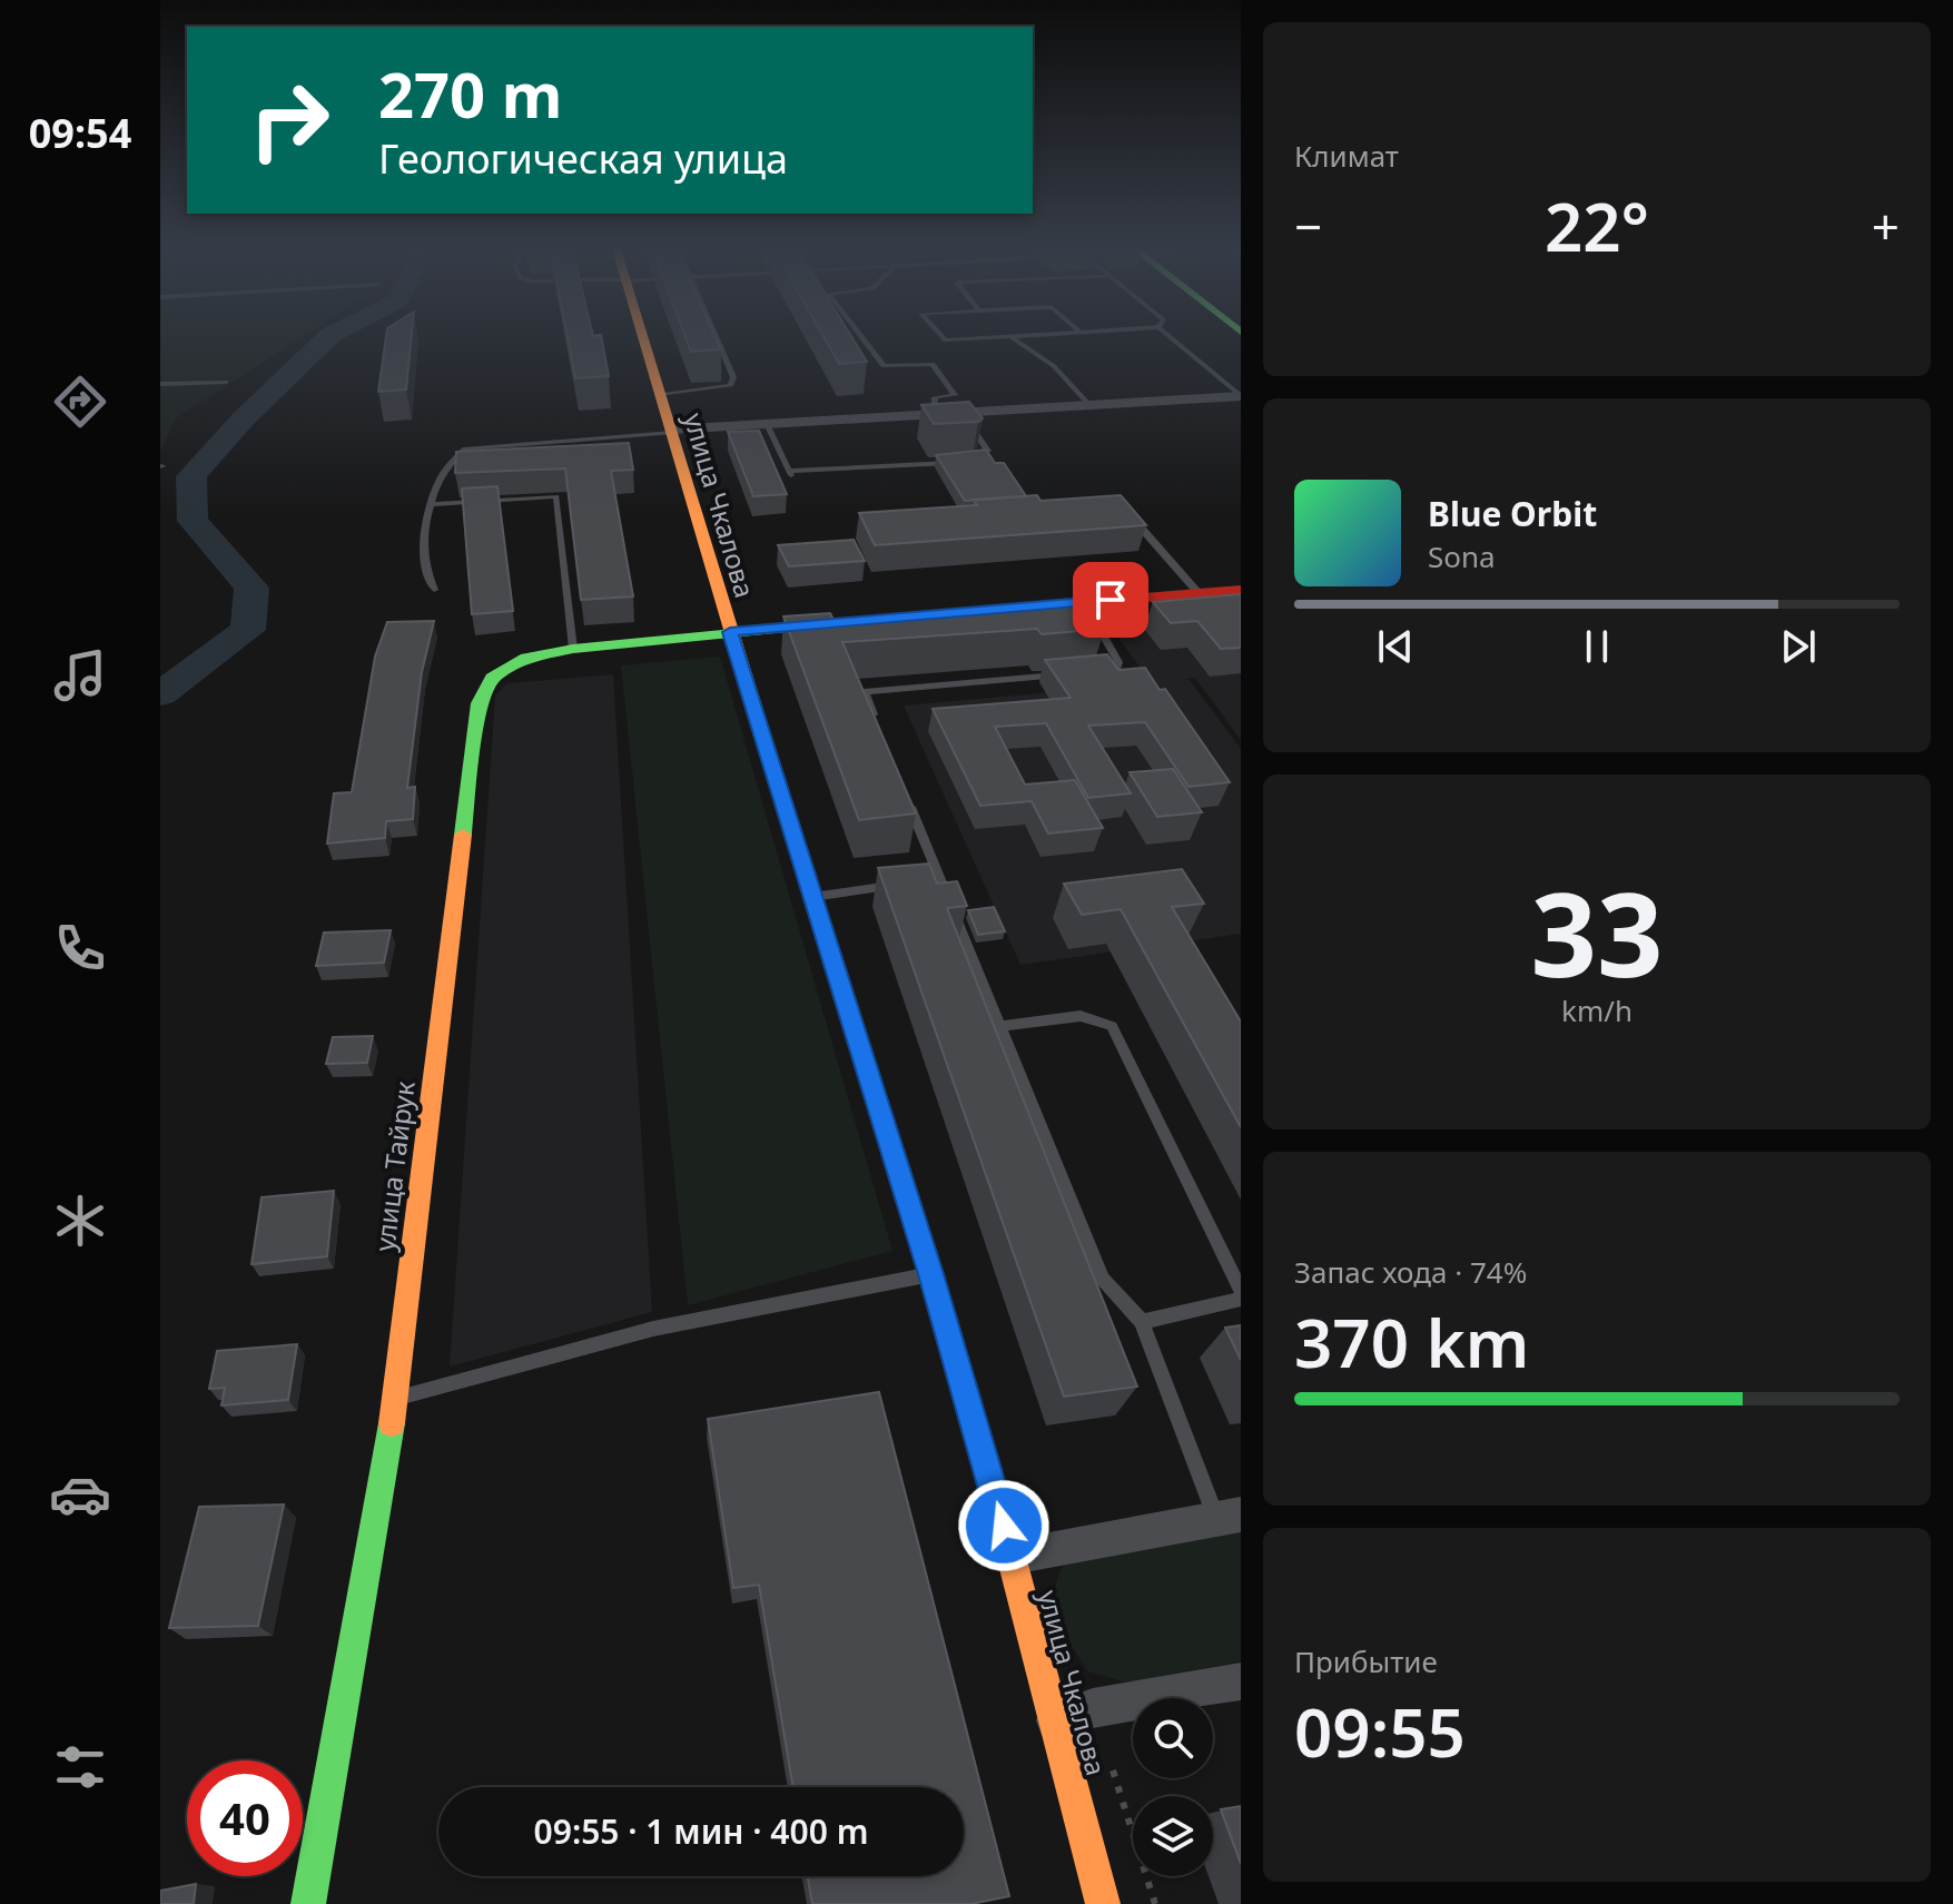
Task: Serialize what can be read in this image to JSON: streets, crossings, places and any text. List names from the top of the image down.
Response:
{
  "streets": {
    "street": ["улица Чкалова", "улица Тайрук"]
  },
  "crossings": [
    ["улица Чкалова", "улица Тайрук"]
  ],
  "page": {
    "tabs": "09:54",
    "tile": [
      "Климат",
      ["33", "km/h"],
      ["Запас хода · 74%", "370 km"],
      ["Прибытие", "09:55"]
    ],
    "turn": ["270 m", "Геологическая улица"],
    "heat": ["−", "22°", "+"],
    "song": ["Blue Orbit", "Sona"],
    "limit": "40",
    "trip": "09:55 · 1 мин · 400 m"
  }
}
